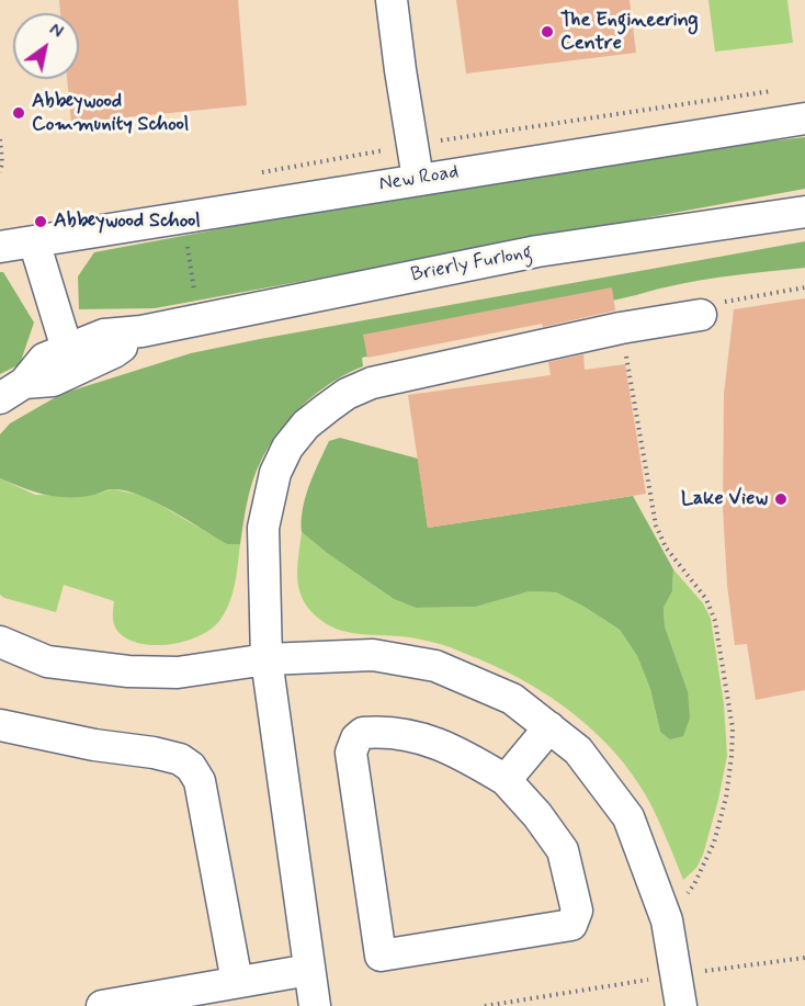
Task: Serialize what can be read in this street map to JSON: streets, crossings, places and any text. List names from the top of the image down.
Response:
{
  "streets": {
    "street": ["New Road", "Brierly Furlong"]
  },
  "places": [
    "The Engineering Centre",
    "Abbeywood Community School",
    "Abbeywood School",
    "Lake View"
  ],
  "north": "top right"
}
